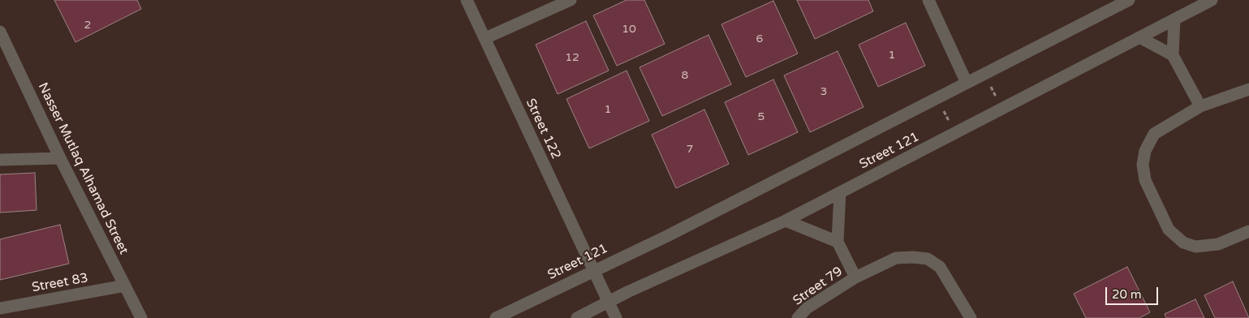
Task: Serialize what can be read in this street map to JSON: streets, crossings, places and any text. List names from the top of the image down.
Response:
{
  "streets": {
    "street": [
      "Street 122",
      "Street 121",
      "Nasser Mutlaq Alhamad Street",
      "Street 83",
      "Street 79"
    ]
  },
  "crossings": [
    ["Street 122", "Street 121"],
    ["Street 121", "Street 79"],
    ["Nasser Mutlaq Alhamad Street", "Street 83"]
  ],
  "house_numbers": [
    "2",
    "10",
    "6",
    "1",
    "12",
    "8",
    "3",
    "1",
    "5",
    "7"
  ],
  "scale_bar": "20 m"
}
